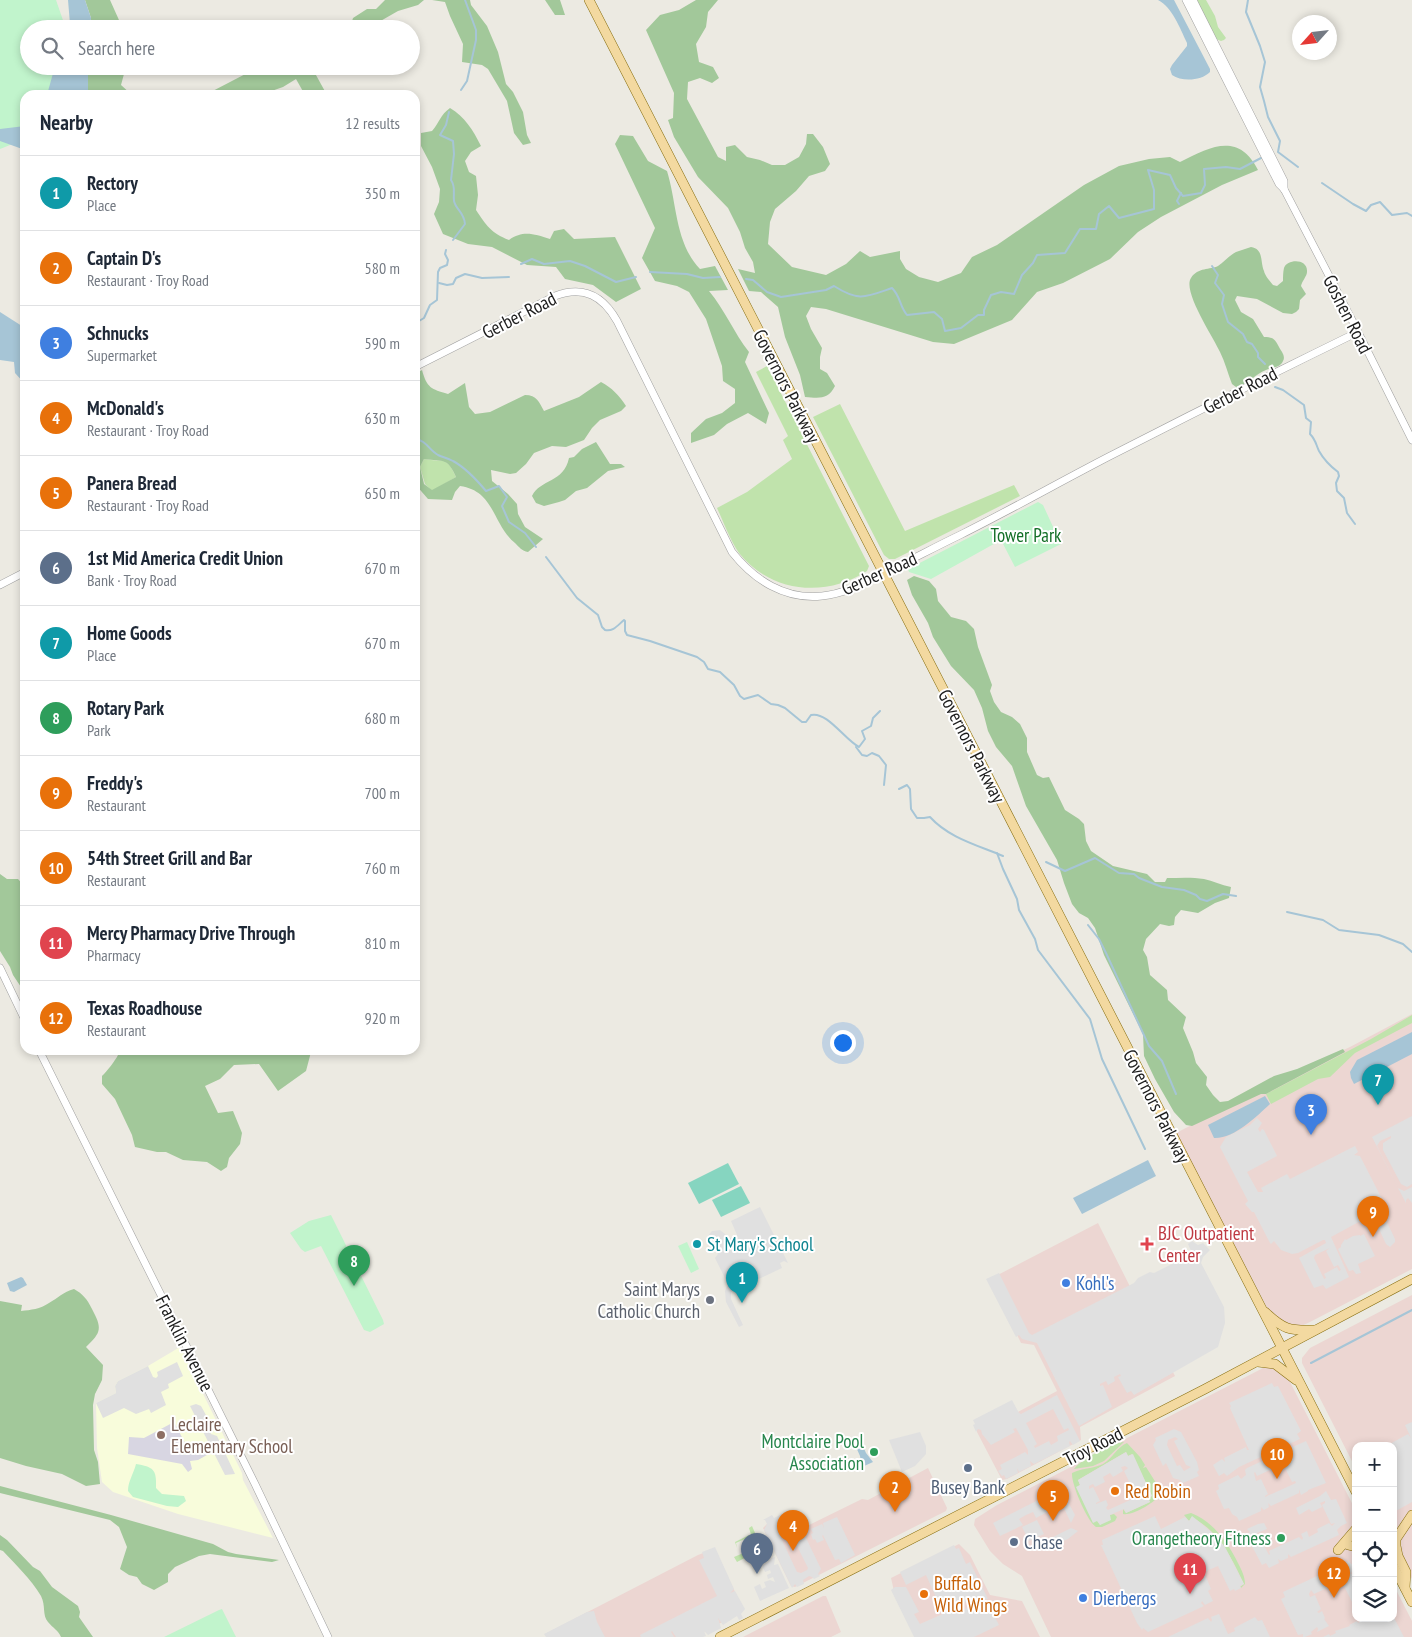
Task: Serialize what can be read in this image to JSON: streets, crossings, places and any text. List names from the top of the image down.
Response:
{
  "streets": {
    "main road": ["Governors Parkway", "Troy Road"],
    "street": ["Goshen Road", "Gerber Road", "Franklin Avenue"]
  },
  "crossings": [
    ["Goshen Road", "Gerber Road"],
    ["Gerber Road", "Governors Parkway"],
    ["Governors Parkway", "Troy Road"]
  ],
  "parks": ["Tower Park"],
  "places": {
    "other": [
      "St Mary's School",
      "Kohl's",
      "Saint Marys Catholic Church",
      "Leclaire Elementary School",
      "Montclaire Pool Association",
      "Busey Bank",
      "Red Robin",
      "Orangetheory Fitness",
      "Chase",
      "Buffalo Wild Wings",
      "Dierbergs"
    ],
    "health": ["BJC Outpatient Center"]
  },
  "north": "bottom left",
  "page": {
    "search": "Search here",
    "heading": ["Nearby", "12 results"],
    "list": [
      {
        "mark": "1",
        "name": "Rectory",
        "note": "Place",
        "value": "350 m"
      },
      {
        "mark": "2",
        "name": "Captain D's",
        "note": "Restaurant · Troy Road",
        "value": "580 m"
      },
      {
        "mark": "3",
        "name": "Schnucks",
        "note": "Supermarket",
        "value": "590 m"
      },
      {
        "mark": "4",
        "name": "McDonald's",
        "note": "Restaurant · Troy Road",
        "value": "630 m"
      },
      {
        "mark": "5",
        "name": "Panera Bread",
        "note": "Restaurant · Troy Road",
        "value": "650 m"
      },
      {
        "mark": "6",
        "name": "1st Mid America Credit Union",
        "note": "Bank · Troy Road",
        "value": "670 m"
      },
      {
        "mark": "7",
        "name": "Home Goods",
        "note": "Place",
        "value": "670 m"
      },
      {
        "mark": "8",
        "name": "Rotary Park",
        "note": "Park",
        "value": "680 m"
      },
      {
        "mark": "9",
        "name": "Freddy's",
        "note": "Restaurant",
        "value": "700 m"
      },
      {
        "mark": "10",
        "name": "54th Street Grill and Bar",
        "note": "Restaurant",
        "value": "760 m"
      },
      {
        "mark": "11",
        "name": "Mercy Pharmacy Drive Through",
        "note": "Pharmacy",
        "value": "810 m"
      },
      {
        "mark": "12",
        "name": "Texas Roadhouse",
        "note": "Restaurant",
        "value": "920 m"
      }
    ],
    "pins": [
      "7",
      "3",
      "9",
      "8",
      "1",
      "10",
      "2",
      "5",
      "4",
      "6",
      "11",
      "12"
    ],
    "map_buttons": ["+", "−"]
  }
}
